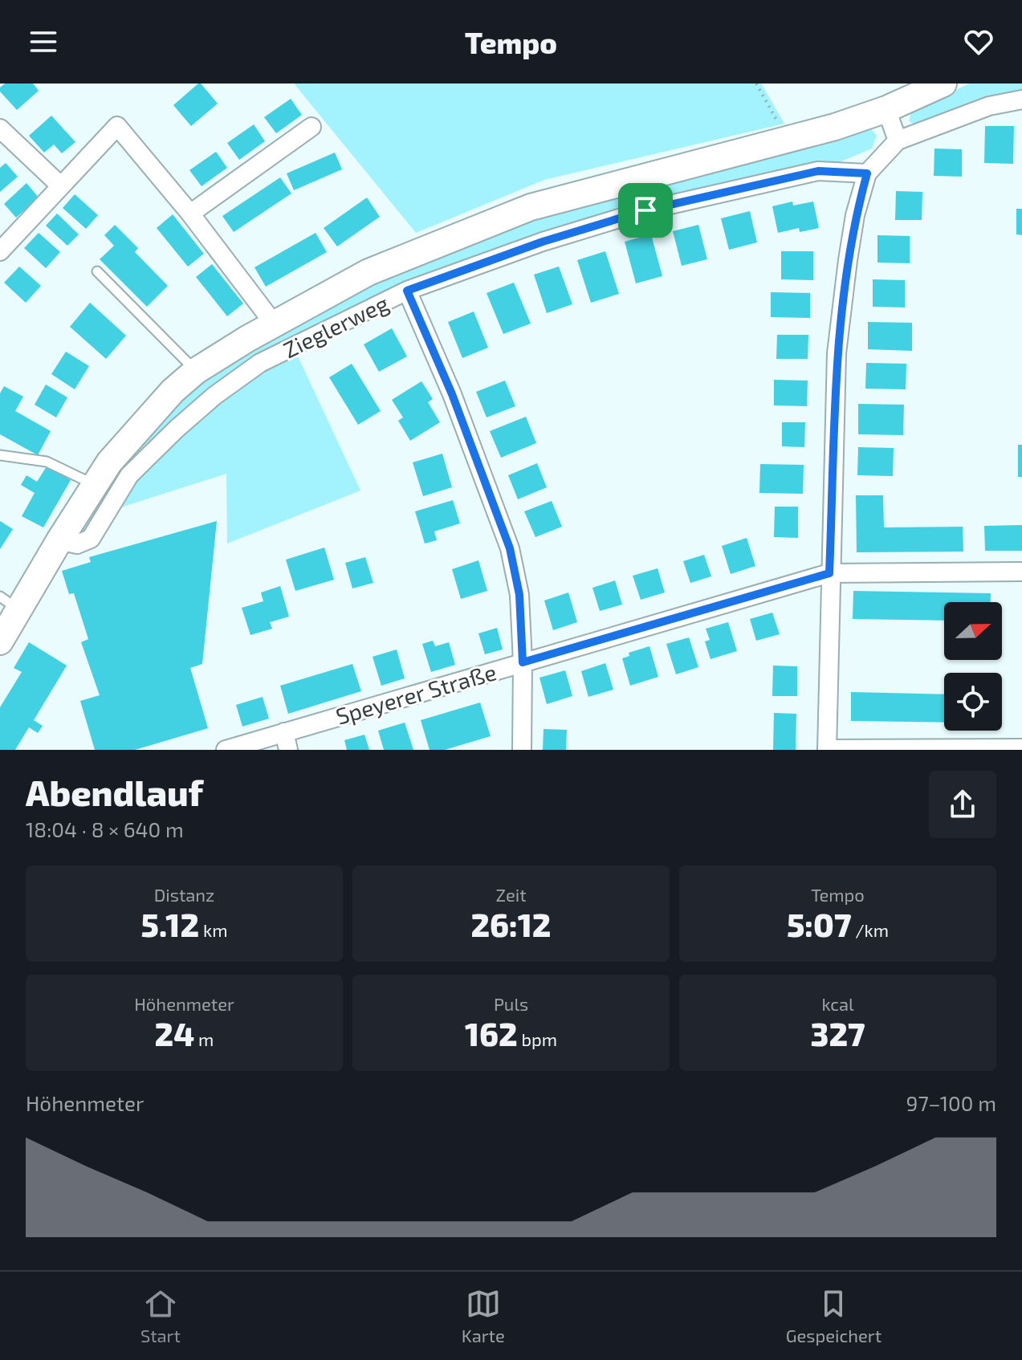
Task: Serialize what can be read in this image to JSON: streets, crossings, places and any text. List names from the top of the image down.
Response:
{
  "streets": {
    "street": ["Zieglerweg", "Speyerer Straße"]
  },
  "north": "right",
  "page": {
    "header": "Tempo",
    "heading": ["Abendlauf", "18:04 · 8 × 640 m"],
    "stats": [
      ["Distanz", "5.12 km"],
      ["Zeit", "26:12"],
      ["Tempo", "5:07 /km"],
      ["Höhenmeter", "24 m"],
      ["Puls", "162 bpm"],
      ["kcal", "327"]
    ],
    "chart": ["Höhenmeter", "97–100 m"],
    "tabs": ["Start", "Karte", "Gespeichert"]
  }
}
